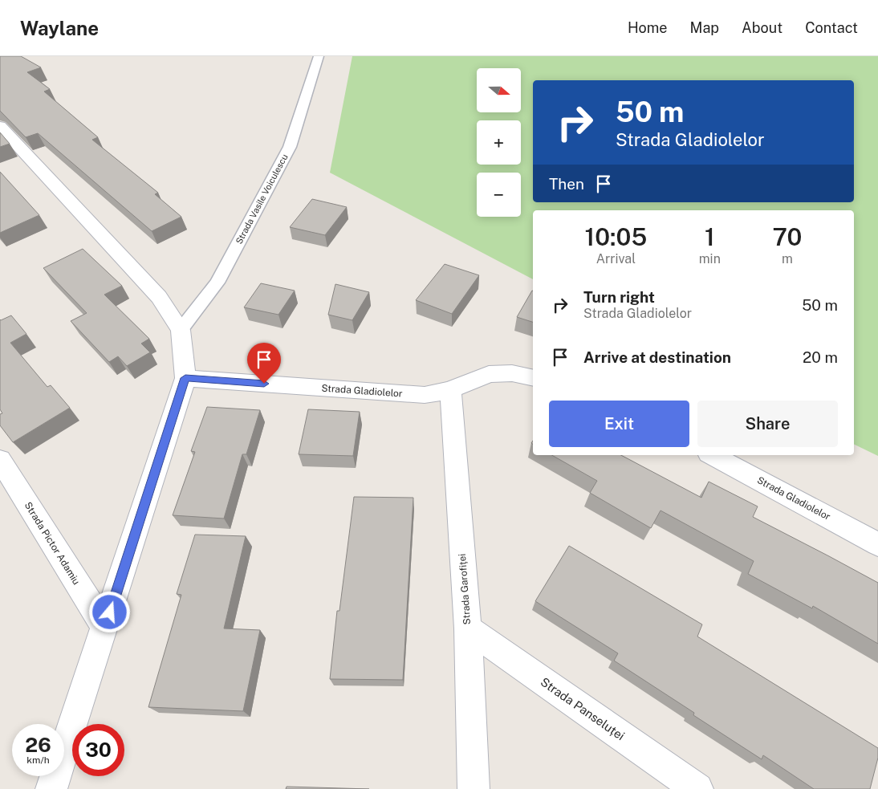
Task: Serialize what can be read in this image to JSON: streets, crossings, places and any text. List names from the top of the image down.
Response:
{
  "streets": {
    "street": [
      "Strada Gladiolelor",
      "Strada Pictor Adamiu",
      "Strada Garofiței",
      "Strada Panseluței"
    ],
    "lane": ["Strada Vasile Voiculescu"]
  },
  "crossings": [
    ["Strada Gladiolelor", "Strada Garofiței"],
    ["Strada Garofiței", "Strada Panseluței"]
  ],
  "north": "right",
  "page": {
    "header": "Waylane",
    "nav": [
      "Home",
      "Map",
      "About",
      "Contact"
    ],
    "map_buttons": ["+", "−"],
    "turn": ["50 m", "Strada Gladiolelor"],
    "then": "Then",
    "eta": [
      "10:05",
      "Arrival",
      "1",
      "min",
      "70",
      "m"
    ],
    "list": [
      {
        "name": "Turn right",
        "note": "Strada Gladiolelor",
        "value": "50 m"
      },
      {
        "name": "Arrive at destination",
        "value": "20 m"
      }
    ],
    "buttons": ["Exit", "Share"],
    "speed": "26 km/h",
    "limit": "30"
  }
}
